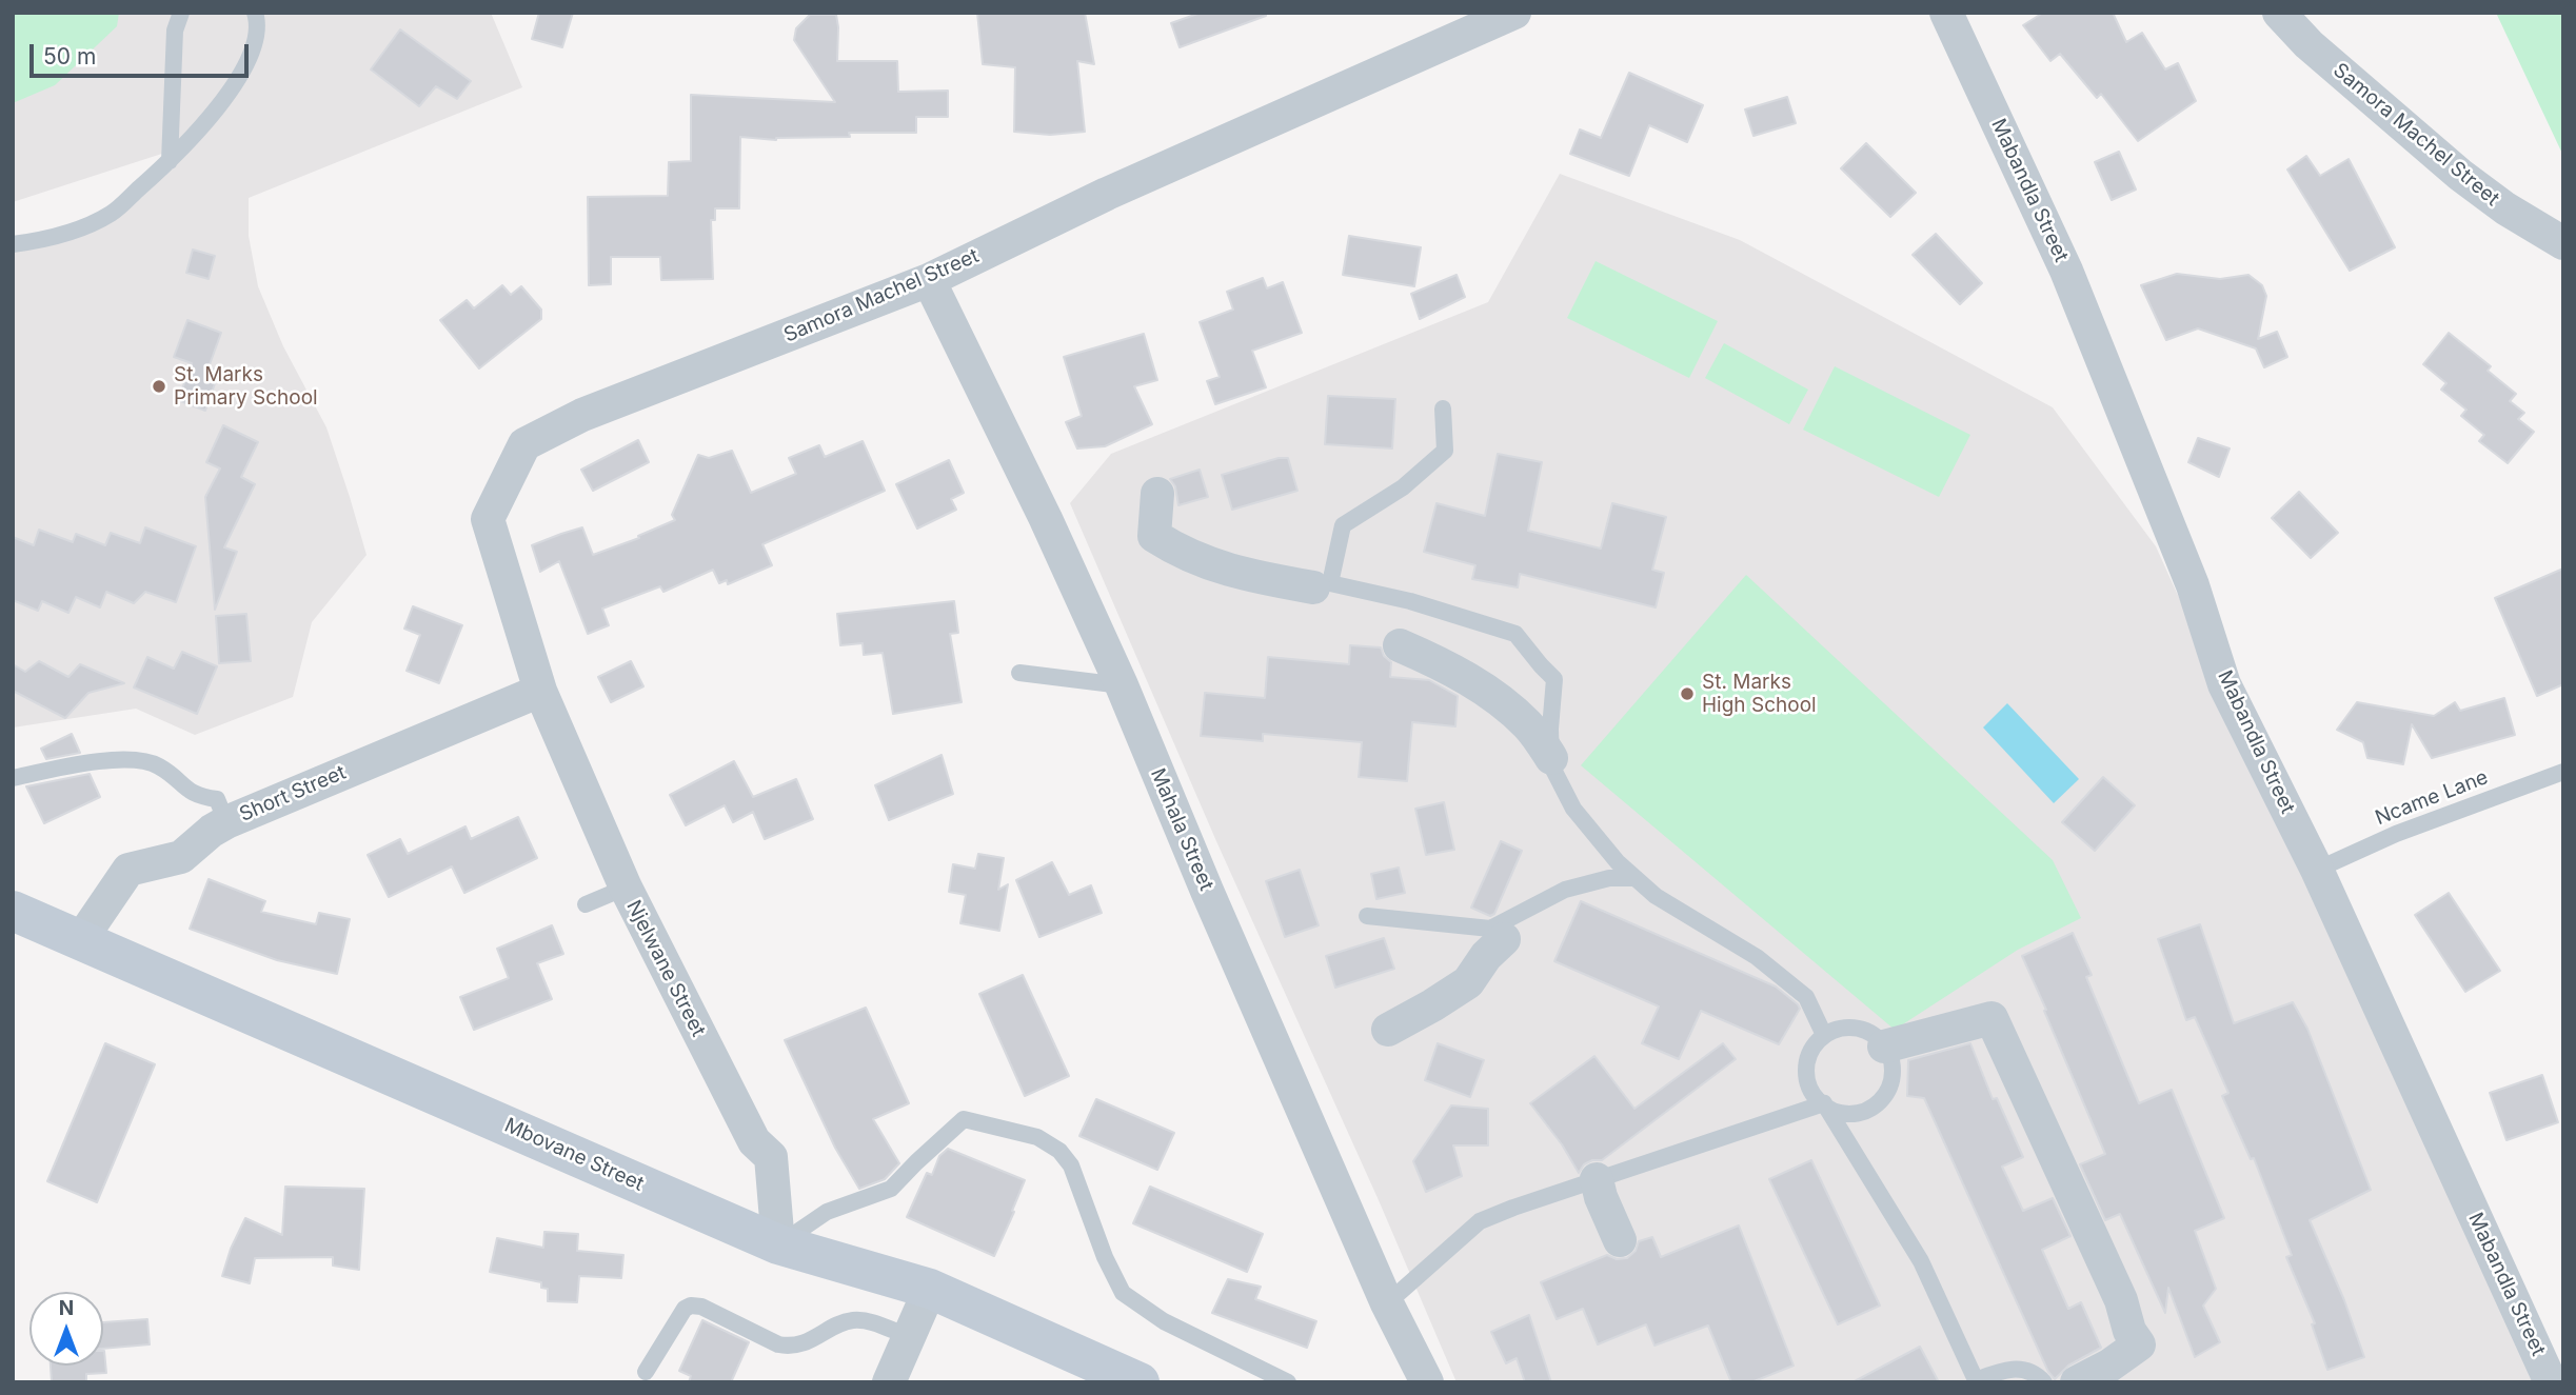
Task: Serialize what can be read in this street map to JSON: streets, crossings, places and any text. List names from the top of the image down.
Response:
{
  "streets": {
    "street": [
      "Samora Machel Street",
      "Mabandla Street",
      "Short Street",
      "Mahala Street",
      "Njelwane Street",
      "Mbovane Street"
    ],
    "lane": ["Ncame Lane"]
  },
  "crossings": [
    ["Samora Machel Street", "Short Street"],
    ["Samora Machel Street", "Mahala Street"],
    ["Samora Machel Street", "Njelwane Street"],
    ["Mabandla Street", "Ncame Lane"],
    ["Short Street", "Njelwane Street"],
    ["Short Street", "Mbovane Street"],
    ["Njelwane Street", "Mbovane Street"]
  ],
  "places": ["St. Marks Primary School", "St. Marks High School"],
  "scale_bar": "50 m",
  "north": "top"
}
